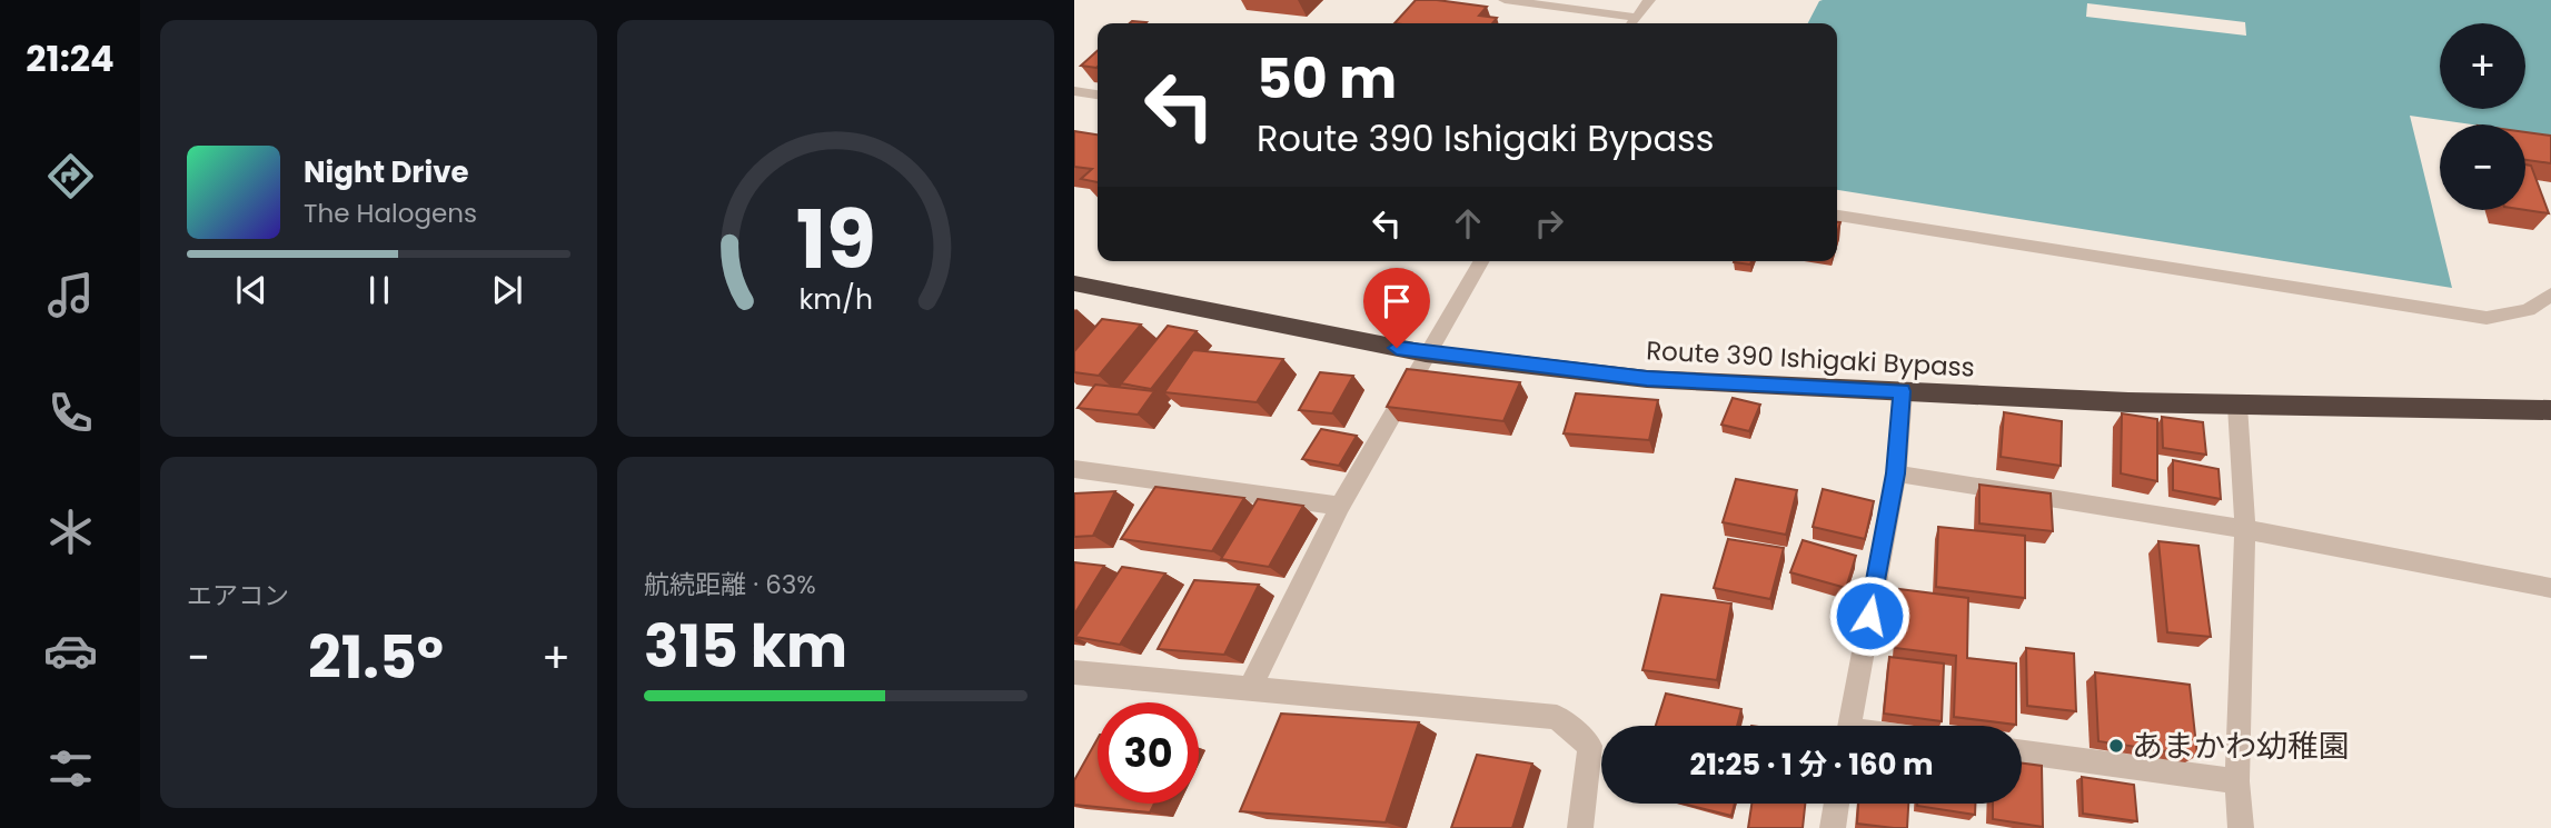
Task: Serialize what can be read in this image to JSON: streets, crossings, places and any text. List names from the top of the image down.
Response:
{
  "streets": {
    "highway": ["Route 390 Ishigaki Bypass"]
  },
  "places": ["あまかわ幼稚園"],
  "page": {
    "tabs": "21:24",
    "map_buttons": ["+", "−"],
    "turn": ["50 m", "Route 390 Ishigaki Bypass"],
    "song": ["Night Drive", "The Halogens"],
    "tile": [
      "エアコン",
      ["航続距離 · 63%", "315 km"]
    ],
    "heat": ["−", "21.5°", "+"],
    "limit": "30",
    "trip": "21:25 · 1 分 · 160 m",
    "gauge": ["19", "km/h"]
  }
}
